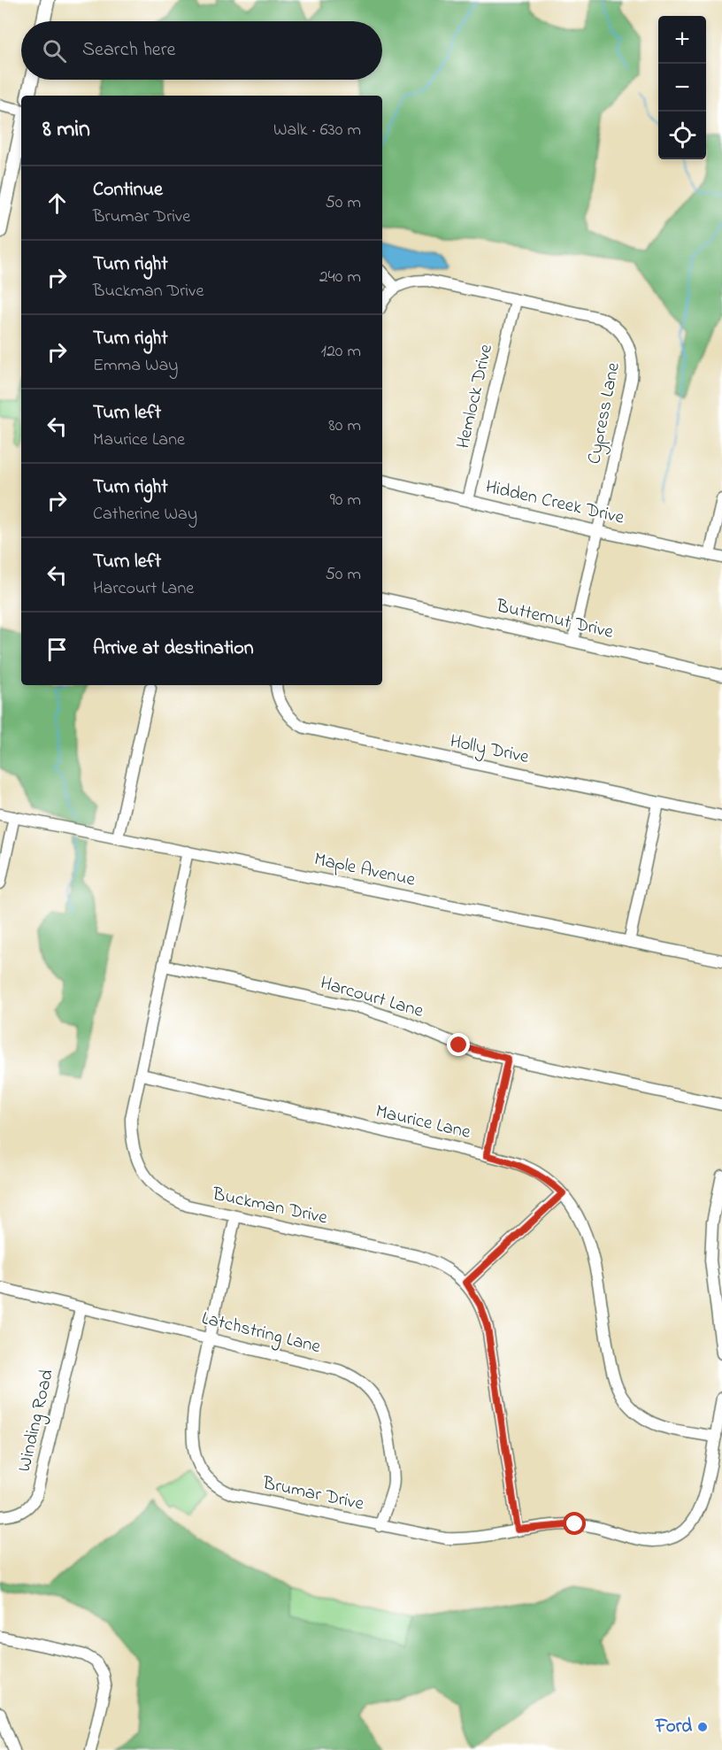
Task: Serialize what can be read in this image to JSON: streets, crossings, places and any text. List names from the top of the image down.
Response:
{
  "streets": {
    "street": [
      "Hemlock Drive",
      "Cypress Lane",
      "Hidden Creek Drive",
      "Butternut Drive",
      "Holly Drive",
      "Maple Avenue",
      "Harcourt Lane",
      "Maurice Lane",
      "Buckman Drive",
      "Latchstring Lane",
      "Winding Road",
      "Brumar Drive"
    ]
  },
  "crossings": [
    ["Hemlock Drive", "Cypress Lane"],
    ["Hemlock Drive", "Hidden Creek Drive"],
    ["Cypress Lane", "Hidden Creek Drive"],
    ["Cypress Lane", "Butternut Drive"],
    ["Maple Avenue", "Buckman Drive"],
    ["Harcourt Lane", "Buckman Drive"],
    ["Maurice Lane", "Buckman Drive"],
    ["Maurice Lane", "Brumar Drive"],
    ["Buckman Drive", "Brumar Drive"],
    ["Latchstring Lane", "Winding Road"],
    ["Latchstring Lane", "Brumar Drive"]
  ],
  "places": ["Ford"],
  "page": {
    "map_buttons": ["+", "−"],
    "search": "Search here",
    "heading": ["8 min", "Walk · 630 m"],
    "list": [
      ["Continue", "Brumar Drive", "50 m"],
      ["Turn right", "Buckman Drive", "240 m"],
      ["Turn right", "Emma Way", "120 m"],
      ["Turn left", "Maurice Lane", "80 m"],
      ["Turn right", "Catherine Way", "90 m"],
      ["Turn left", "Harcourt Lane", "50 m"],
      "Arrive at destination"
    ]
  }
}
